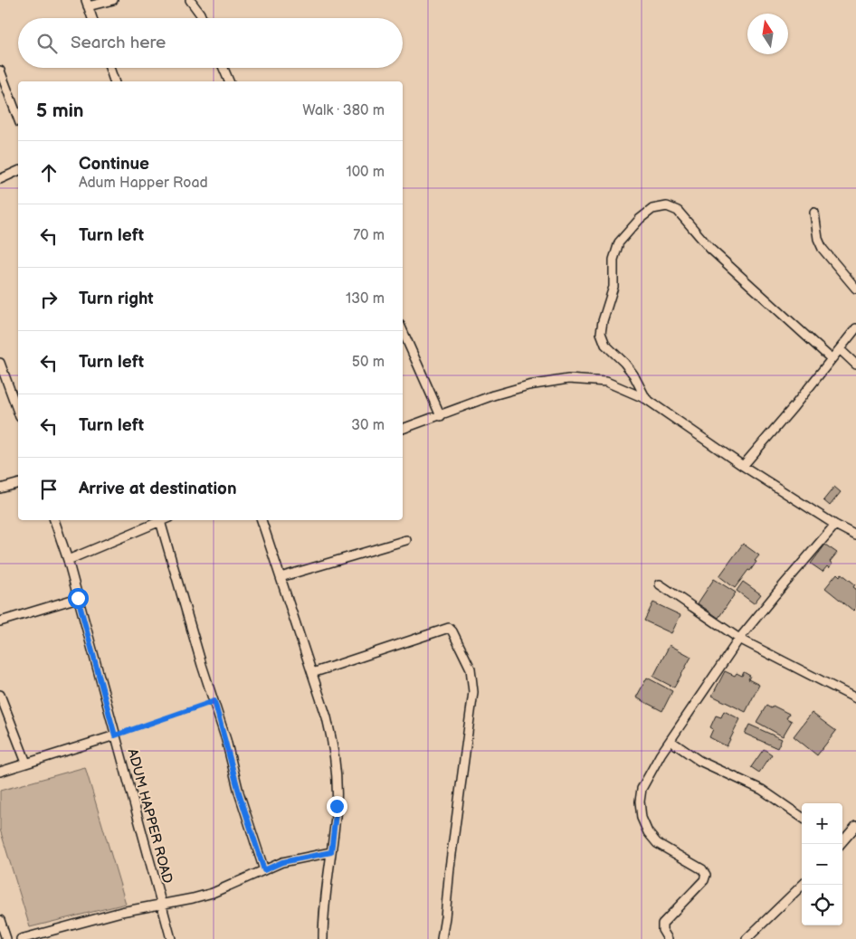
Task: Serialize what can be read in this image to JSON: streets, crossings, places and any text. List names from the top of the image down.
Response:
{
  "streets": {
    "street": ["ADUM HAPPER ROAD"]
  },
  "north": "top",
  "page": {
    "search": "Search here",
    "heading": ["5 min", "Walk · 380 m"],
    "list": [
      ["Continue", "Adum Happer Road", "100 m"],
      ["Turn left", "70 m"],
      ["Turn right", "130 m"],
      ["Turn left", "50 m"],
      ["Turn left", "30 m"],
      "Arrive at destination"
    ],
    "map_buttons": ["+", "−"]
  }
}
